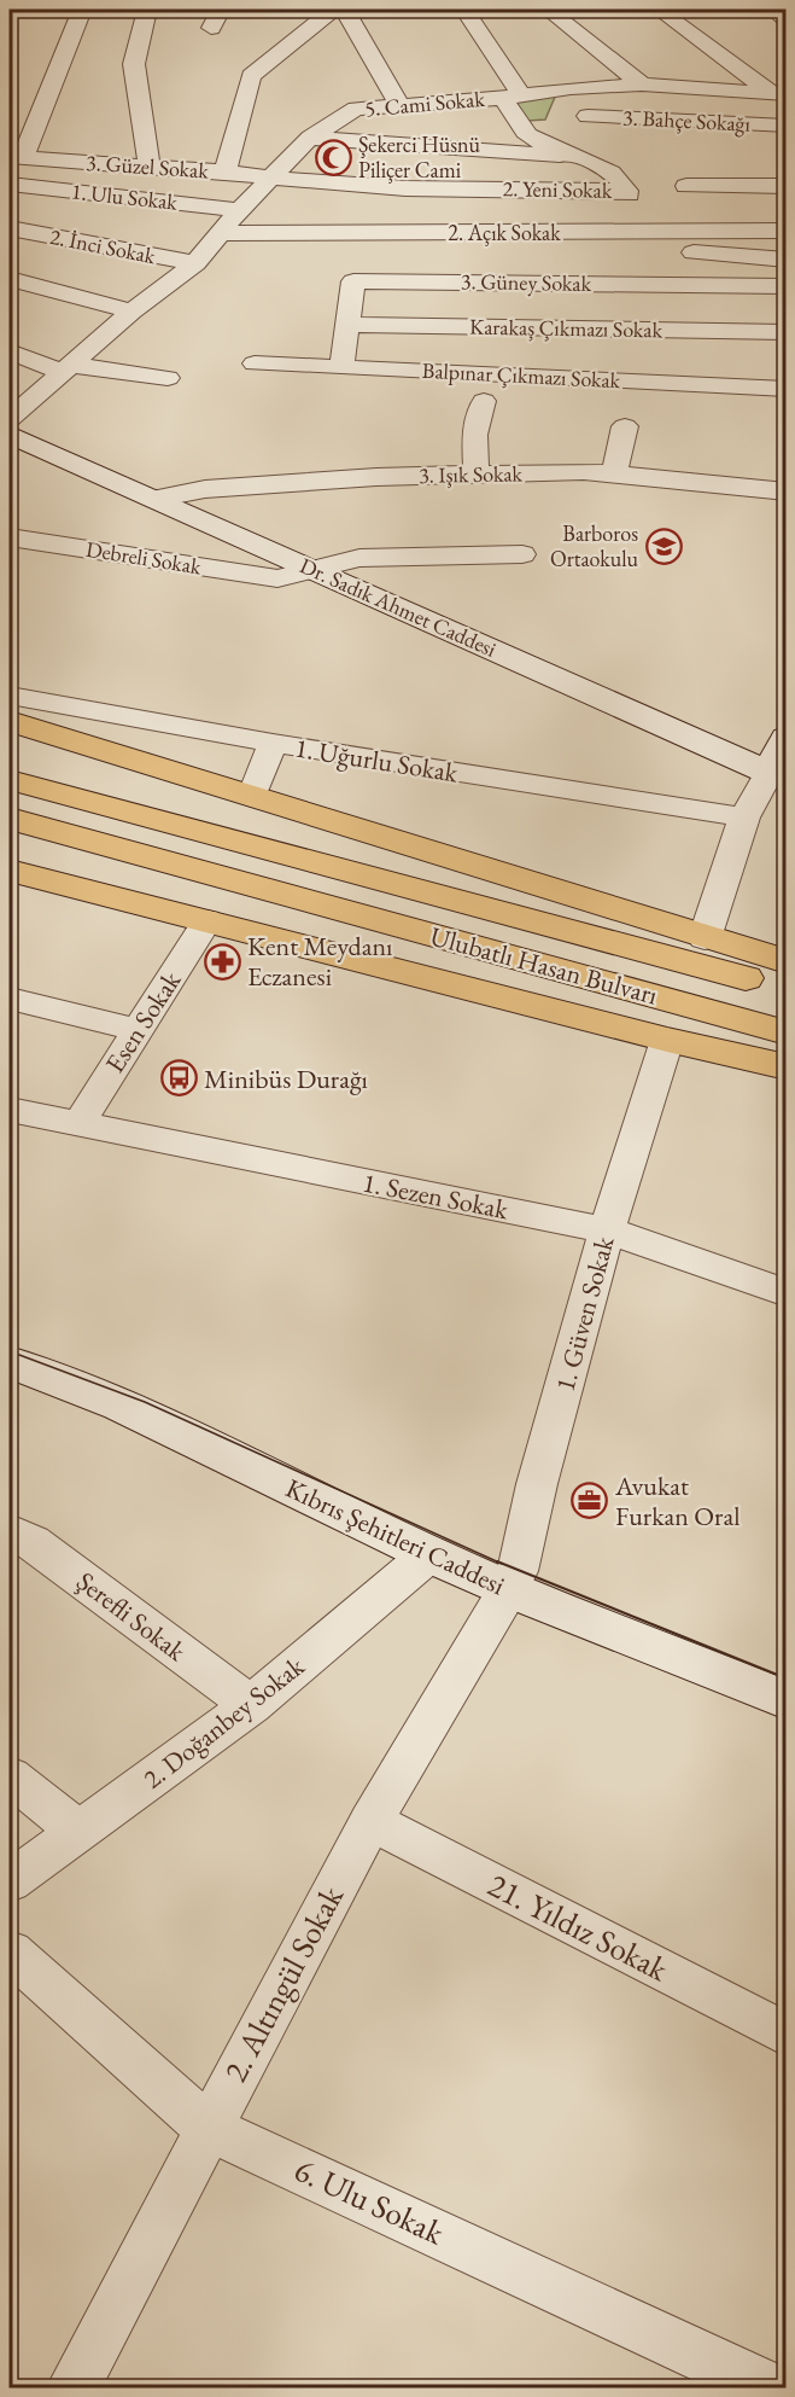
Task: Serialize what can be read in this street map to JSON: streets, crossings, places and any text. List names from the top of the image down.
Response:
{
  "streets": {
    "highway": ["Ulubatlı Hasan Bulvarı"],
    "main road": ["Dr. Sadık Ahmet Caddesi", "Kıbrıs Şehitleri Caddesi"],
    "street": [
      "5. Cami Sokak",
      "3. Bahçe Sokağı",
      "3. Güzel Sokak",
      "2. Yeni Sokak",
      "1. Ulu Sokak",
      "2. Açık Sokak",
      "2. İnci Sokak",
      "3. Güney Sokak",
      "Karakaş Çıkmazı Sokak",
      "Balpınar Çıkmazı Sokak",
      "3. Işık Sokak",
      "Debreli Sokak",
      "1. Uğurlu Sokak",
      "Esen Sokak",
      "1. Sezen Sokak",
      "1. Güven Sokak",
      "Şerefli Sokak",
      "2. Doğanbey Sokak",
      "21. Yıldız Sokak",
      "2. Altıngül Sokak",
      "6. Ulu Sokak"
    ]
  },
  "crossings": [
    ["5. Cami Sokak", "3. Güzel Sokak"],
    ["5. Cami Sokak", "2. Yeni Sokak"],
    ["5. Cami Sokak", "1. Ulu Sokak"],
    ["5. Cami Sokak", "2. Açık Sokak"],
    ["5. Cami Sokak", "2. İnci Sokak"],
    ["3. Güzel Sokak", "2. Yeni Sokak"],
    ["3. Işık Sokak", "Dr. Sadık Ahmet Caddesi"],
    ["Debreli Sokak", "Dr. Sadık Ahmet Caddesi"],
    ["Esen Sokak", "1. Sezen Sokak"],
    ["1. Sezen Sokak", "1. Güven Sokak"],
    ["1. Güven Sokak", "Kıbrıs Şehitleri Caddesi"],
    ["1. Güven Sokak", "2. Altıngül Sokak"],
    ["Kıbrıs Şehitleri Caddesi", "2. Doğanbey Sokak"],
    ["Kıbrıs Şehitleri Caddesi", "2. Altıngül Sokak"],
    ["Şerefli Sokak", "2. Doğanbey Sokak"],
    ["21. Yıldız Sokak", "2. Altıngül Sokak"],
    ["2. Altıngül Sokak", "6. Ulu Sokak"]
  ],
  "places": {
    "mosque": ["Şekerci Hüsnü Piliçer Cami"],
    "school or university": ["Barboros Ortaokulu"],
    "pharmacy": ["Kent Meydanı Eczanesi"],
    "bus stop": ["Minibüs Durağı"],
    "office": ["Avukat Furkan Oral"]
  }
}
